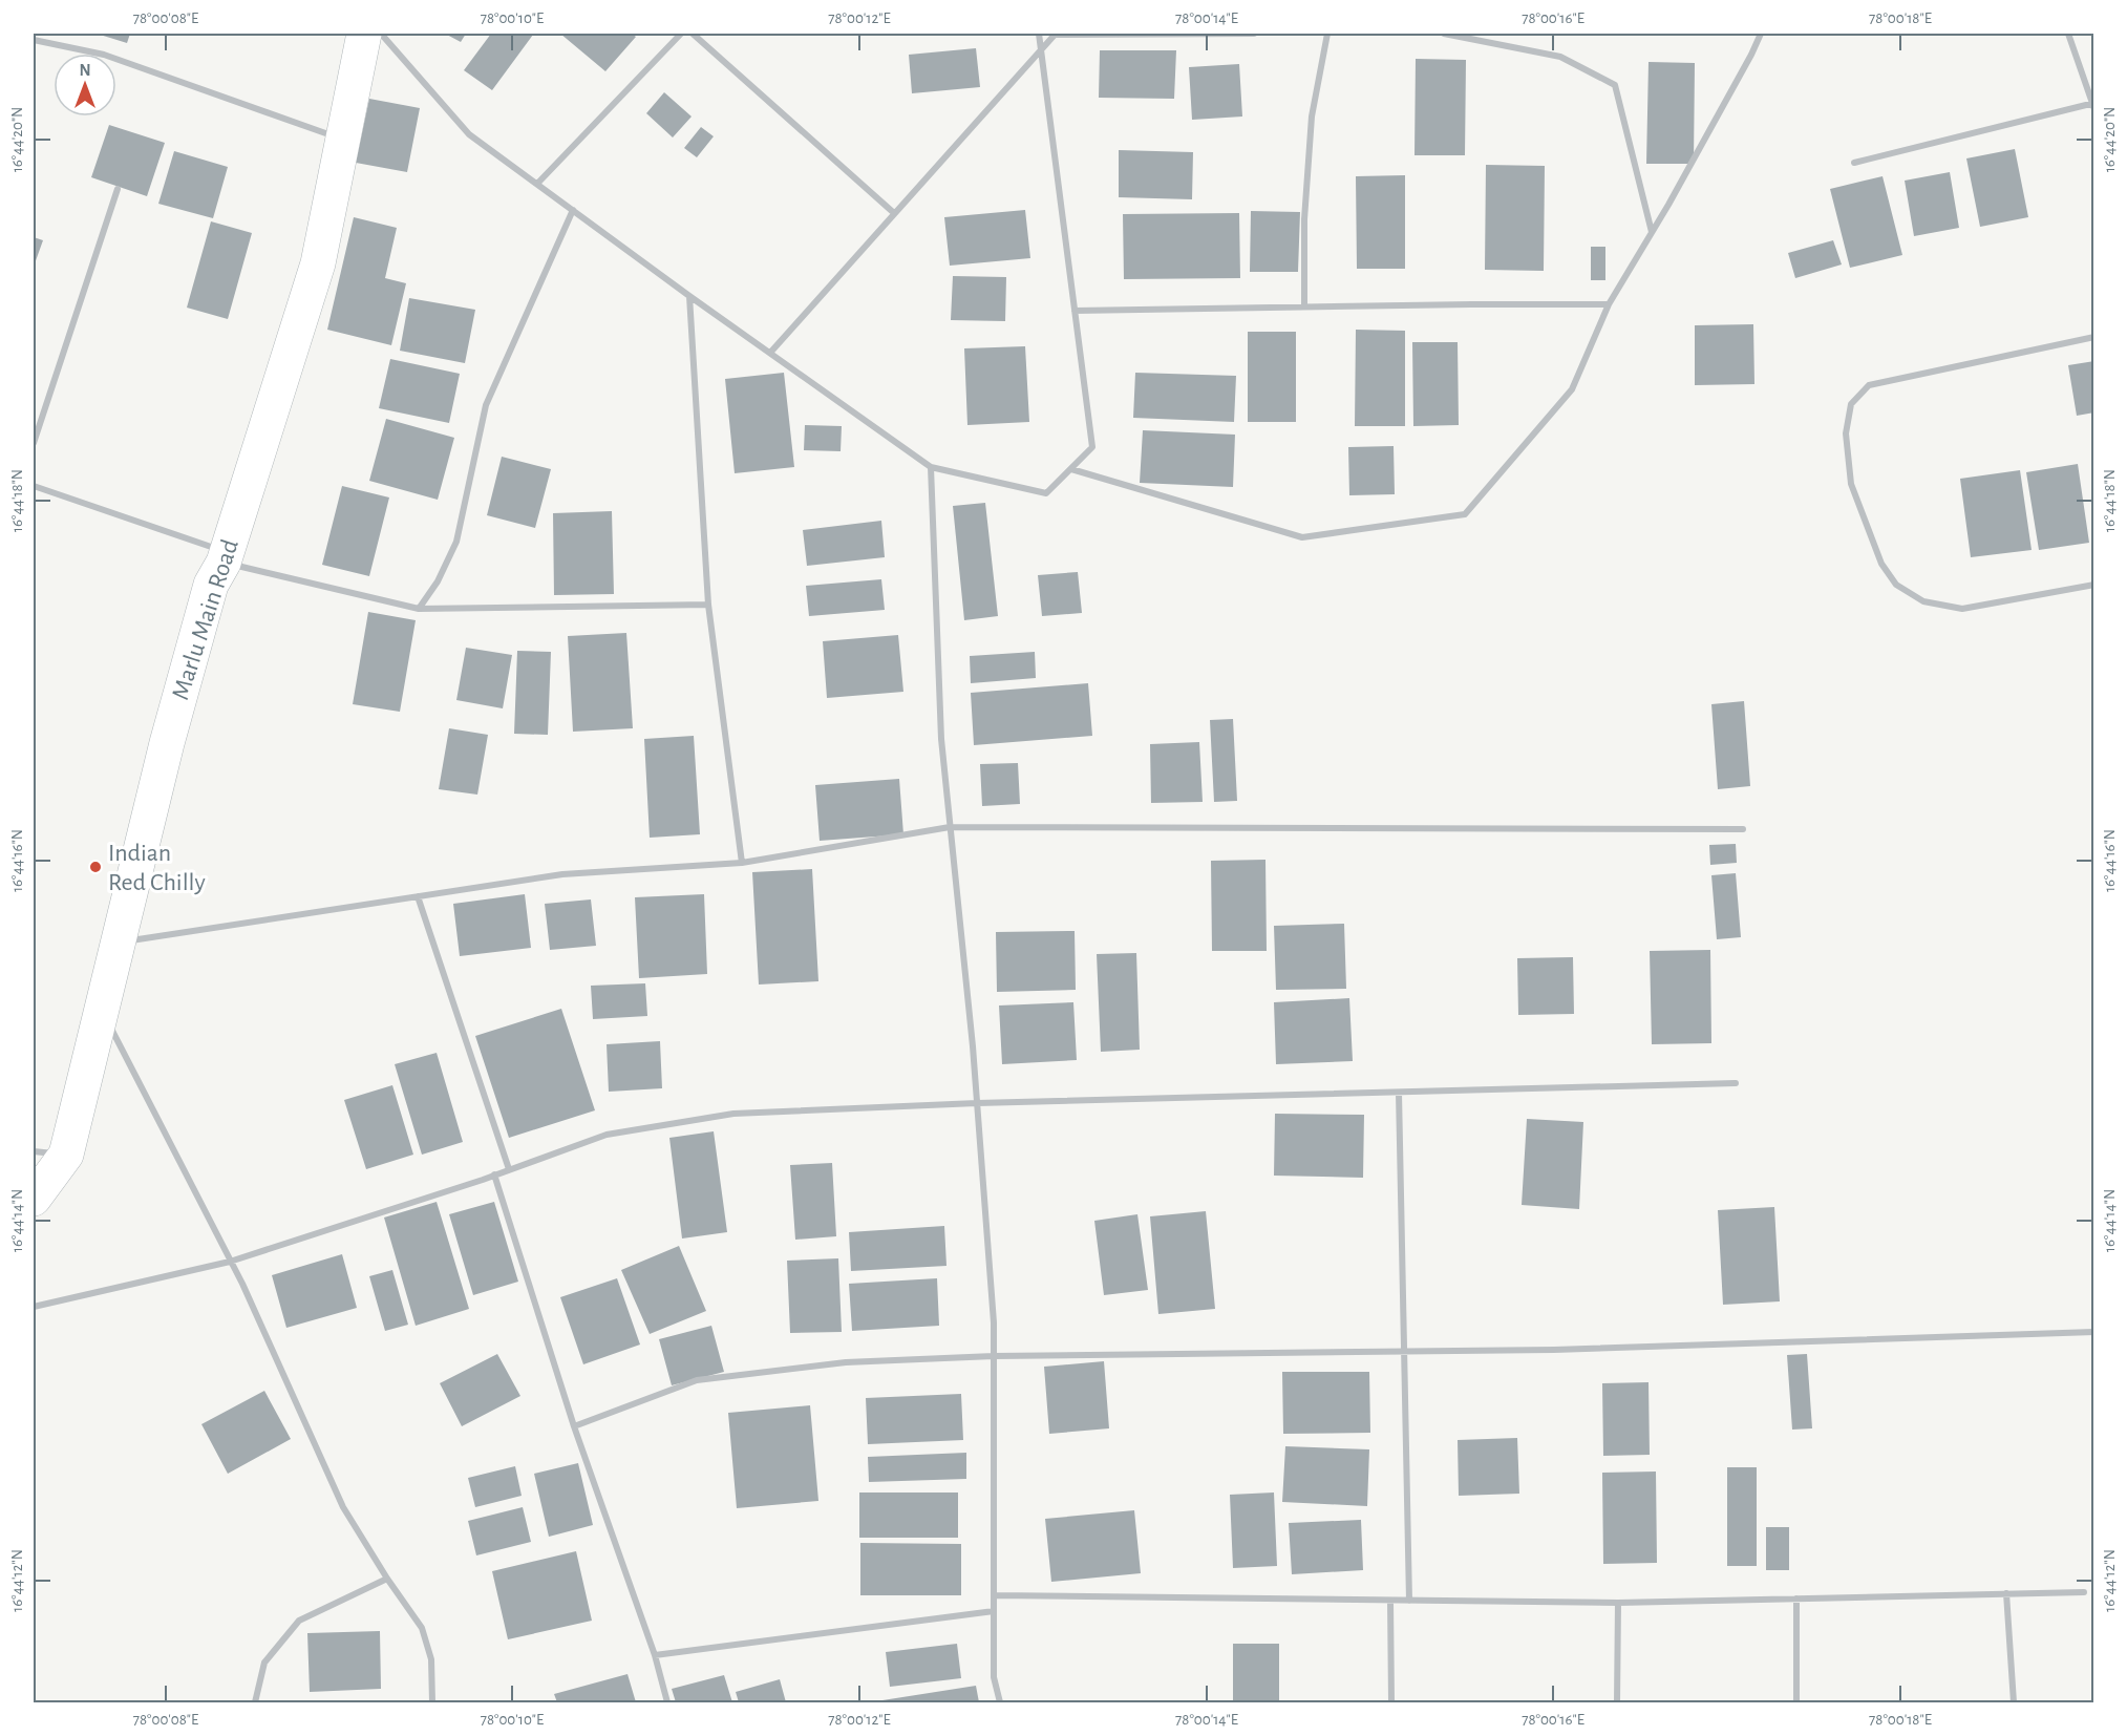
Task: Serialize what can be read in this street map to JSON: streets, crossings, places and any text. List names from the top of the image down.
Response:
{
  "streets": {
    "street": ["Marlu Main Road"]
  },
  "places": ["Indian Red Chilly"],
  "north": "top",
  "coordinates": [
    "78°00'08\"E",
    "78°00'10\"E",
    "78°00'12\"E",
    "78°00'14\"E",
    "78°00'16\"E",
    "78°00'18\"E",
    "16°44'20\"N",
    "16°44'18\"N",
    "16°44'16\"N",
    "16°44'14\"N",
    "16°44'12\"N"
  ]
}
